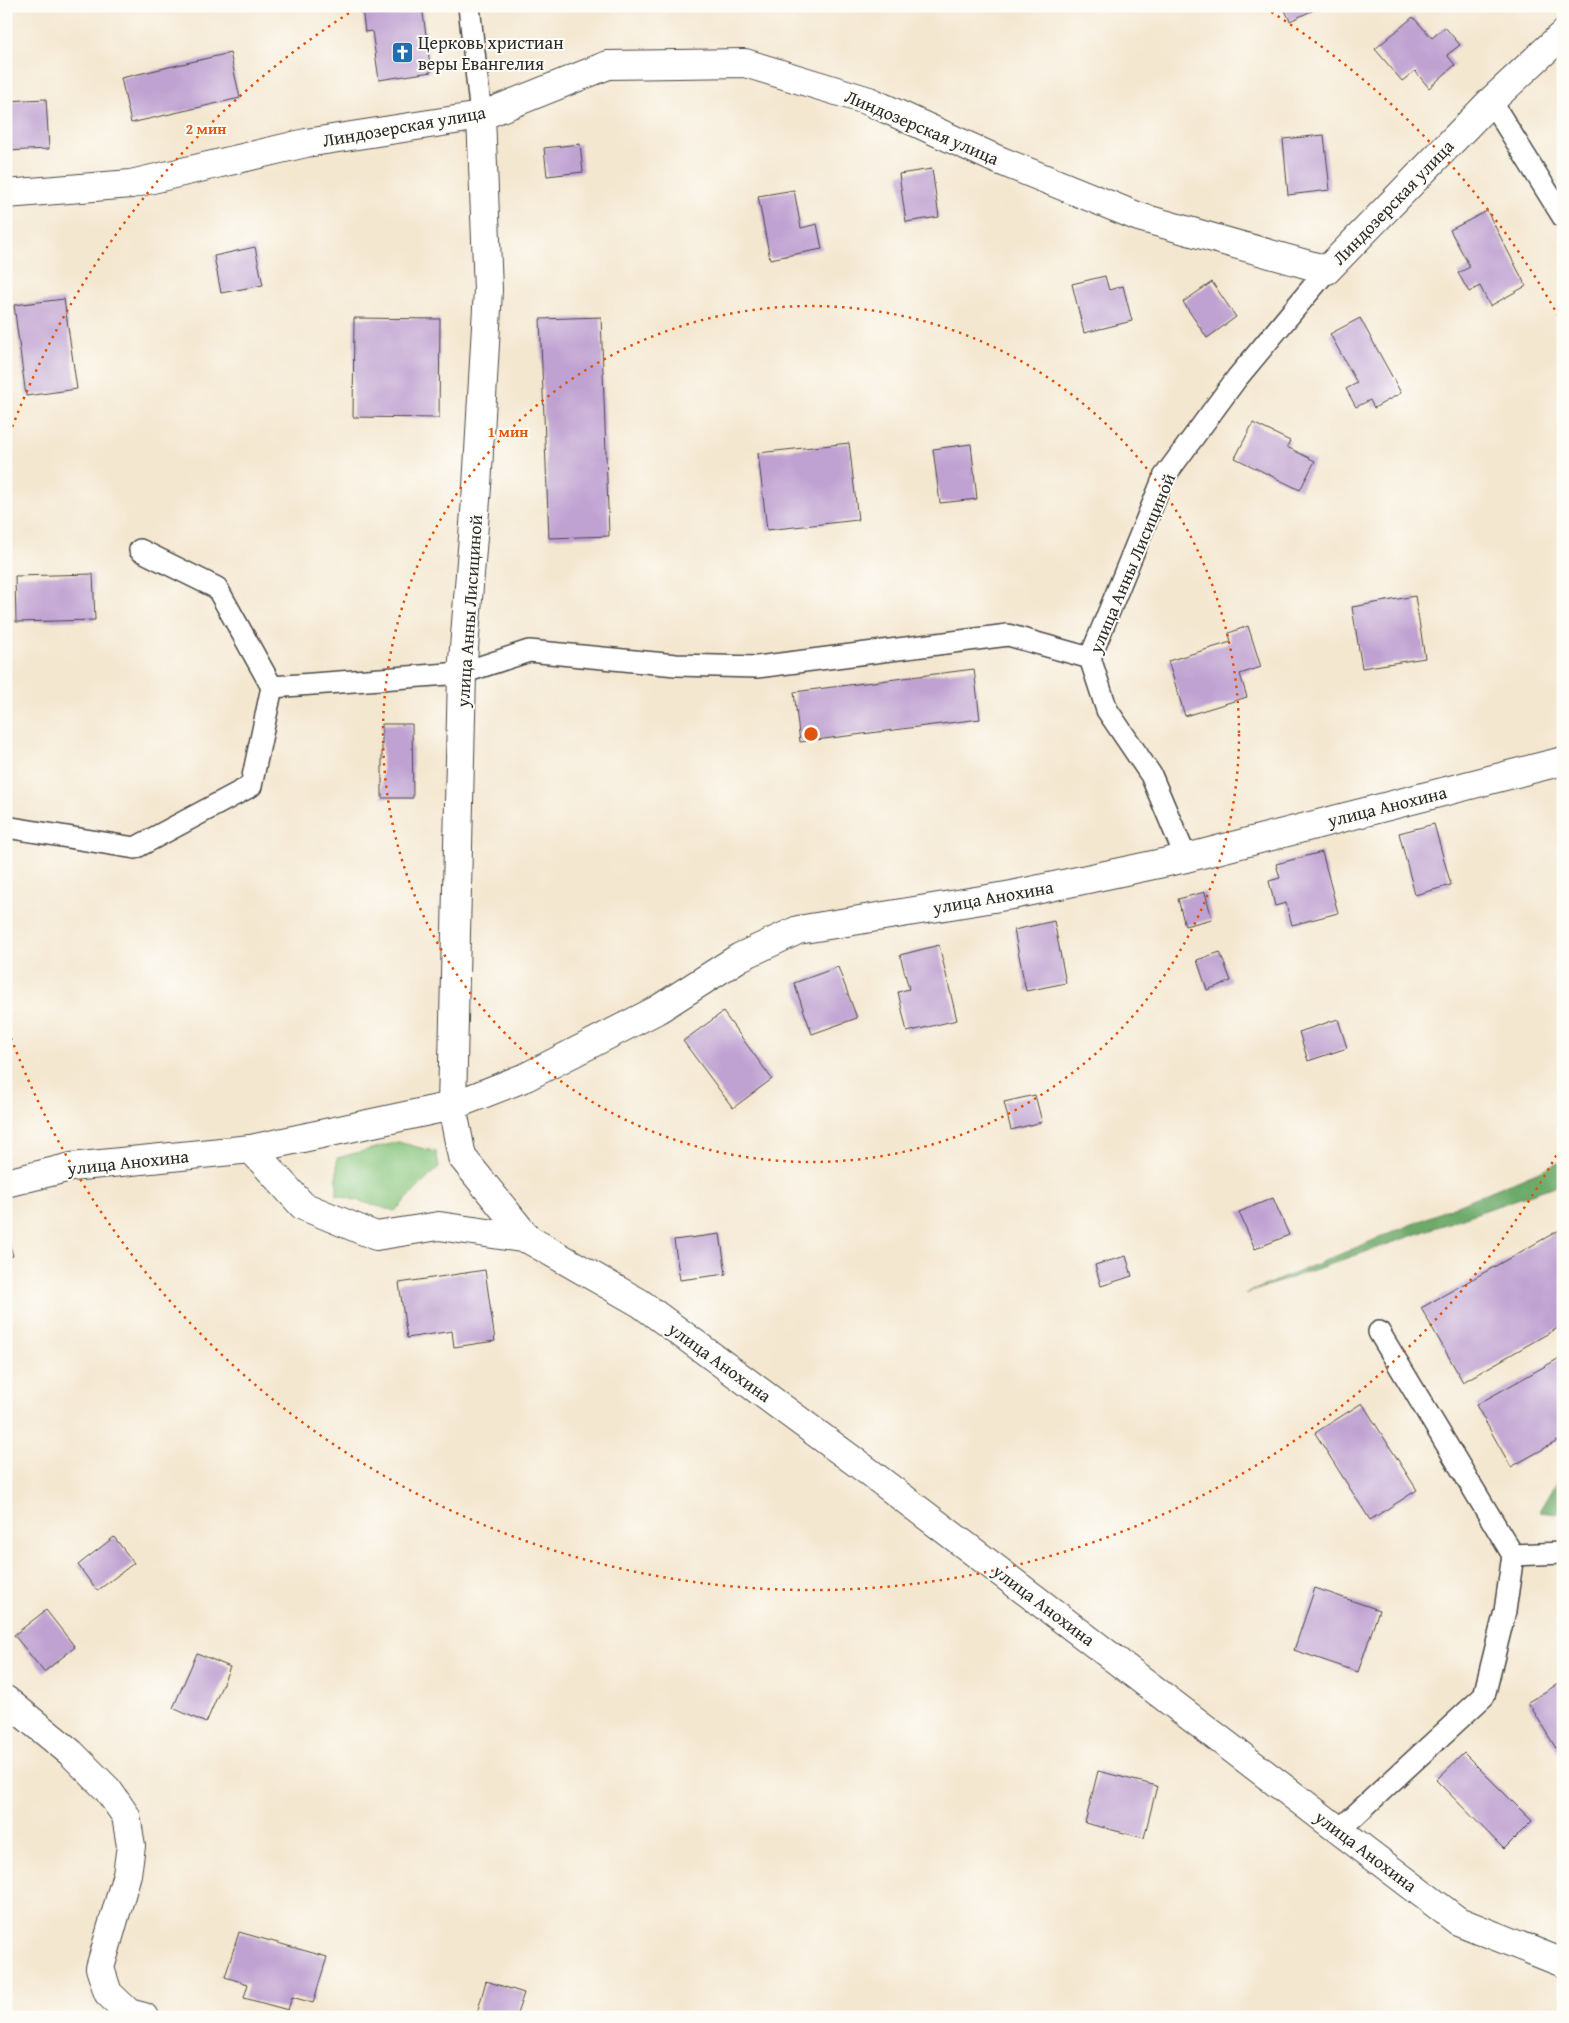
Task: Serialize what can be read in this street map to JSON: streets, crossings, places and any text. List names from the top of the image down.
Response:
{
  "streets": {
    "street": ["Линдозерская улица", "улица Анны Лисициной", "улица Анохина"]
  },
  "crossings": [
    ["Линдозерская улица", "улица Анны Лисициной"],
    ["улица Анны Лисициной", "улица Анохина"]
  ],
  "places": {
    "church": ["Церковь христиан веры Евангелия"]
  },
  "rings": ["2 мин", "1 мин"]
}
